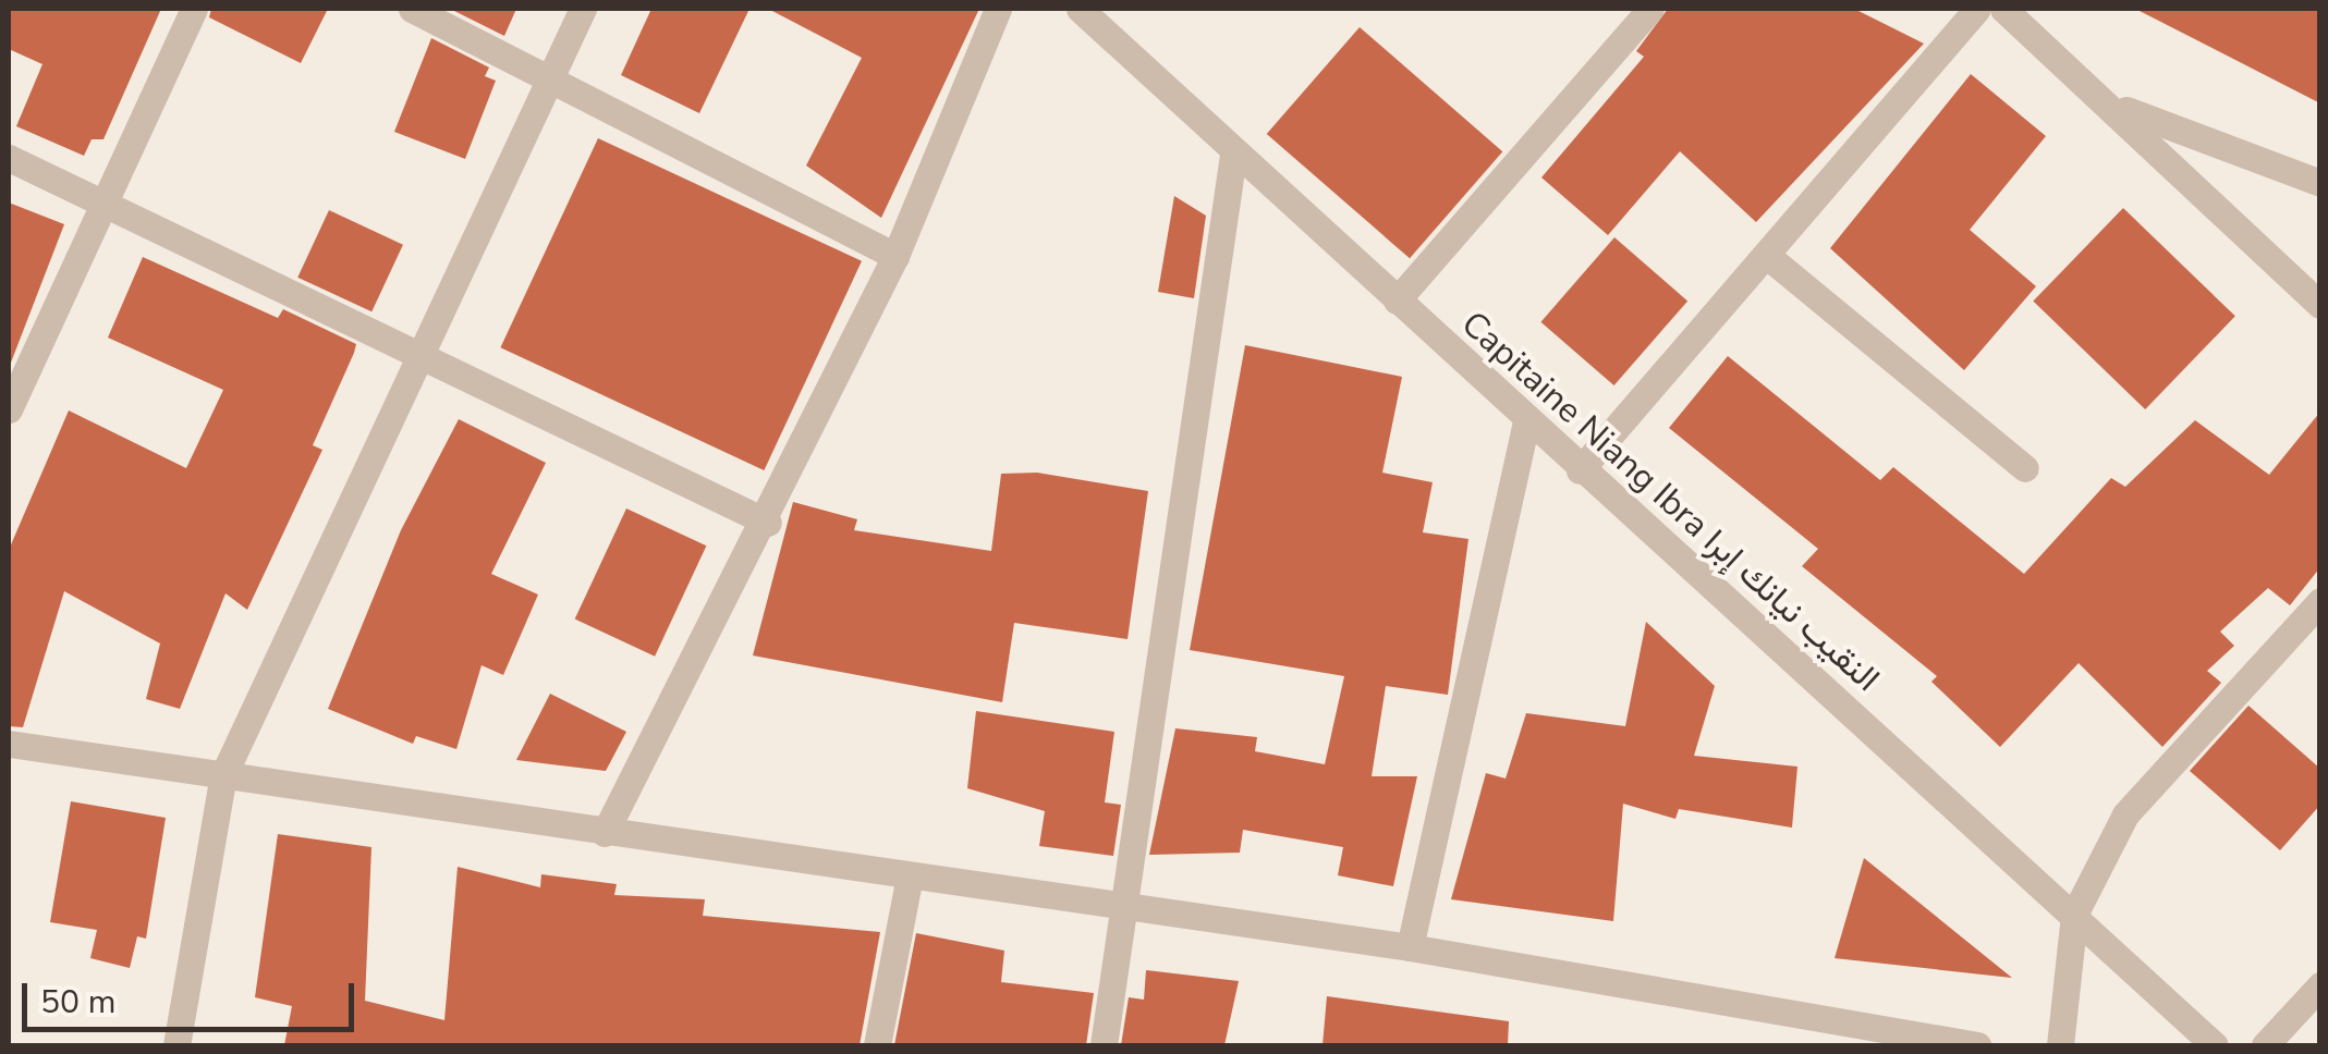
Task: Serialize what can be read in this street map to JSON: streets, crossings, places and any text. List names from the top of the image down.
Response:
{
  "streets": {
    "street": ["Capitaine Niang Ibra النقيب نيانك إبرا"]
  },
  "scale_bar": "50 m"
}
